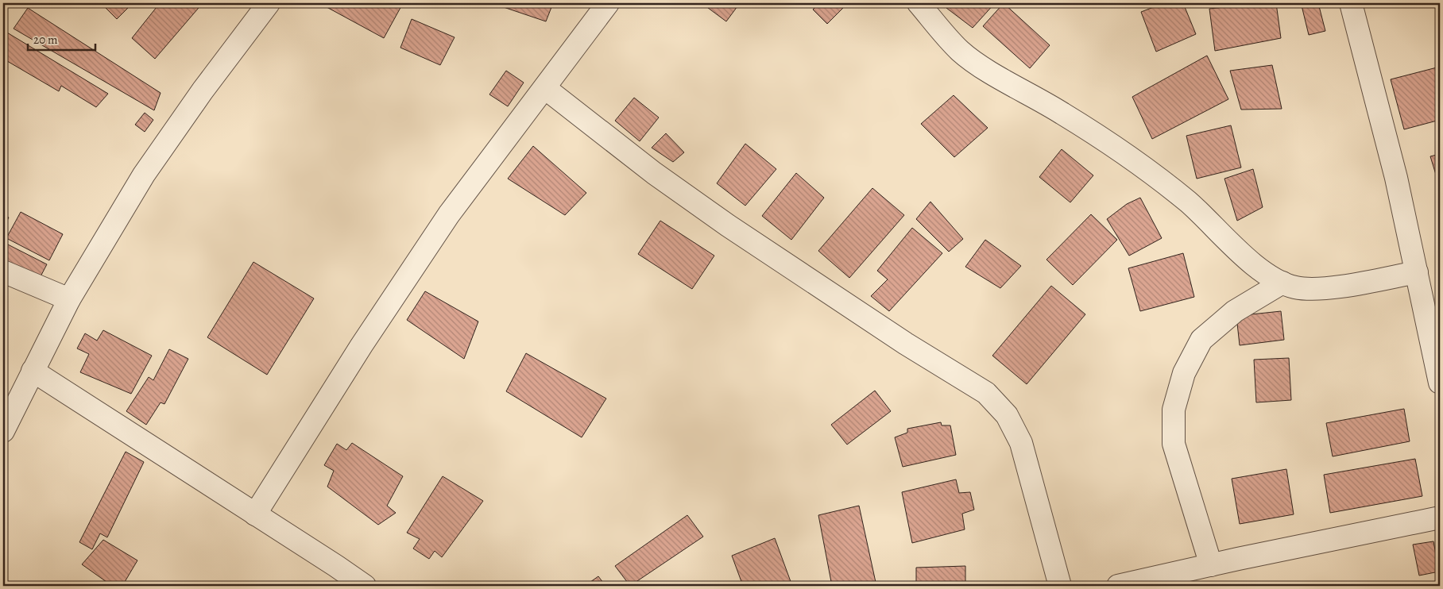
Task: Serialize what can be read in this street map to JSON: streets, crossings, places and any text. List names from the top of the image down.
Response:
{
  "scale_bar": "20 m"
}
